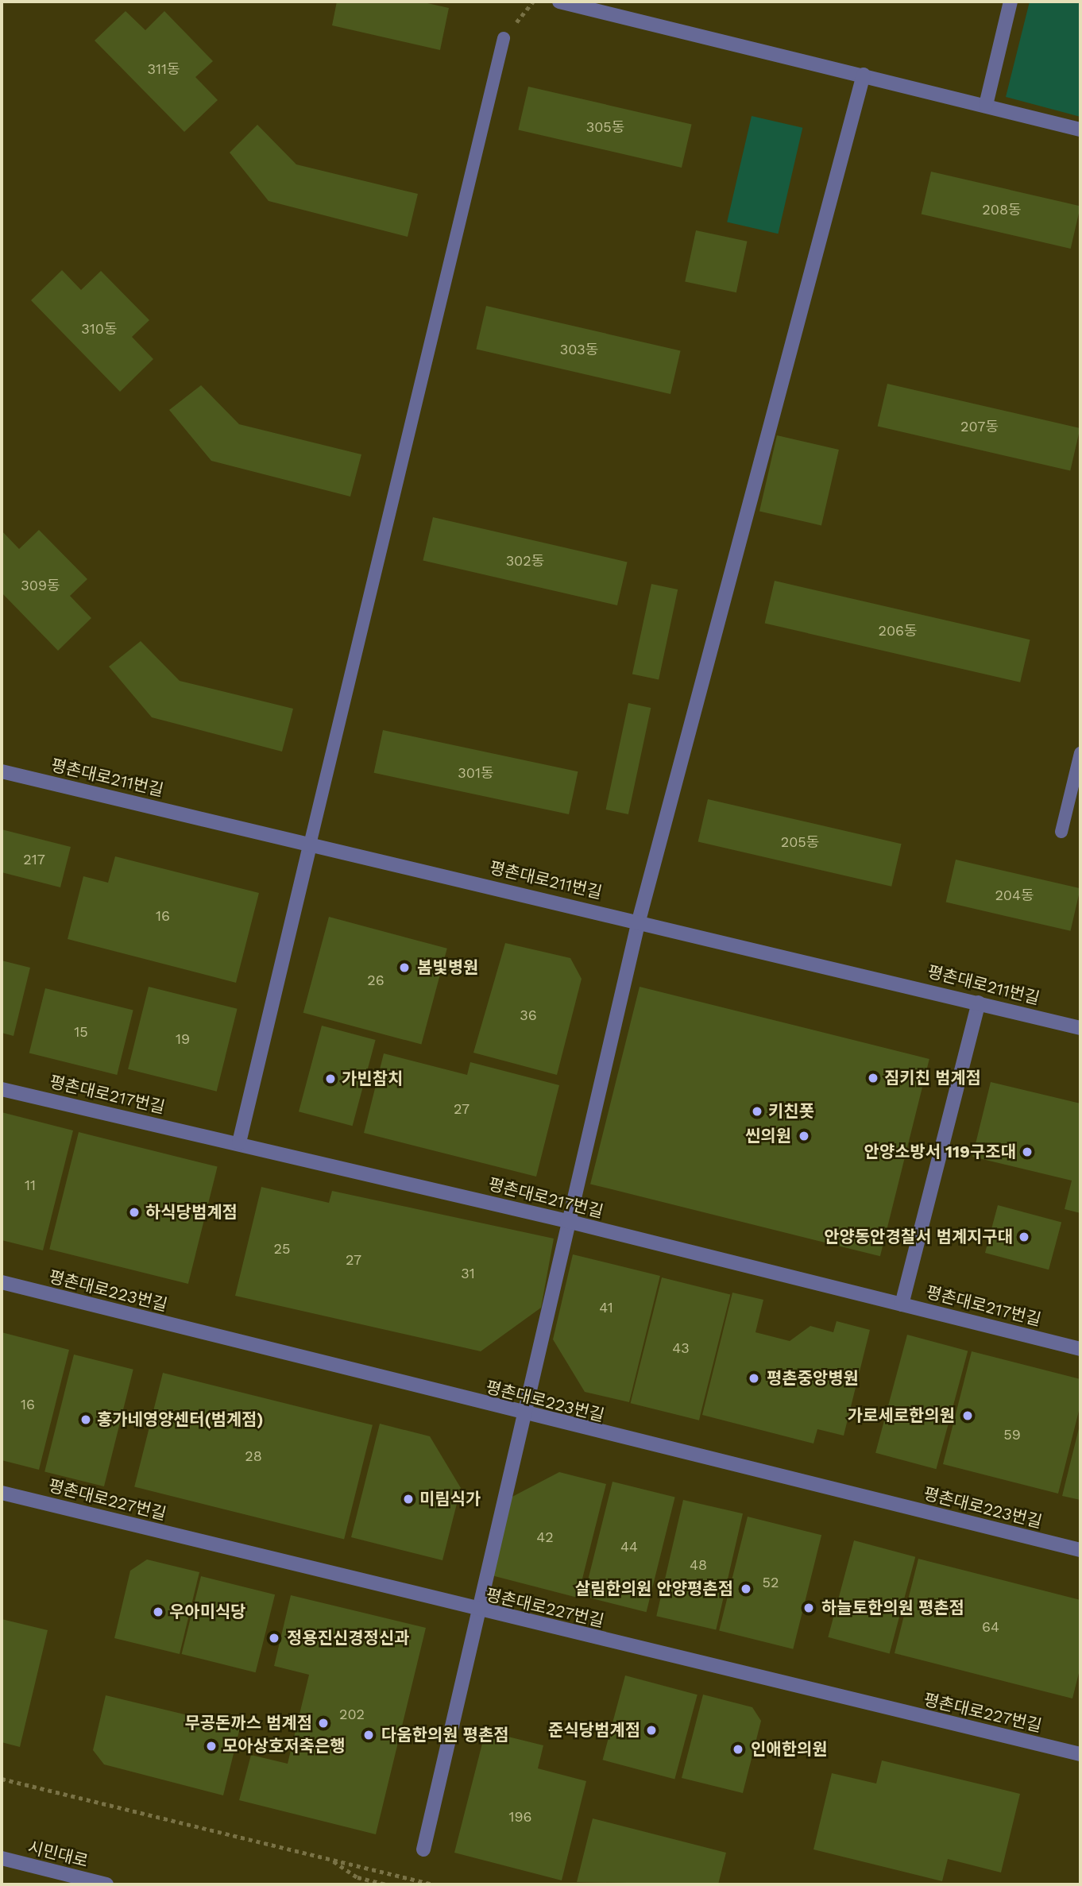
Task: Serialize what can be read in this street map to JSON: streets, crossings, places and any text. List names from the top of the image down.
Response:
{
  "streets": {
    "street": [
      "평촌대로211번길",
      "평촌대로217번길",
      "평촌대로223번길",
      "평촌대로227번길",
      "시민대로"
    ]
  },
  "places": [
    "봄빛병원",
    "짐키친 범계점",
    "가빈참치",
    "키친폿",
    "씬의원",
    "안양소방서 119구조대",
    "하식당범계점",
    "안양동안경찰서 범계지구대",
    "평촌중앙병원",
    "가로세로한의원",
    "홍가네영양센터(범계점)",
    "미림식가",
    "살림한의원 안양평촌점",
    "하늘토한의원 평촌점",
    "우아미식당",
    "정용진신경정신과",
    "무공돈까스 범계점",
    "준식당범계점",
    "다움한의원 평촌점",
    "모아상호저축은행",
    "인애한의원"
  ],
  "house_numbers": [
    "311동",
    "305동",
    "208동",
    "310동",
    "303동",
    "207동",
    "302동",
    "309동",
    "206동",
    "301동",
    "205동",
    "217",
    "204동",
    "16",
    "26",
    "36",
    "15",
    "19",
    "27",
    "11",
    "25",
    "27",
    "31",
    "41",
    "43",
    "16",
    "59",
    "28",
    "42",
    "44",
    "48",
    "52",
    "64",
    "202",
    "196"
  ]
}
